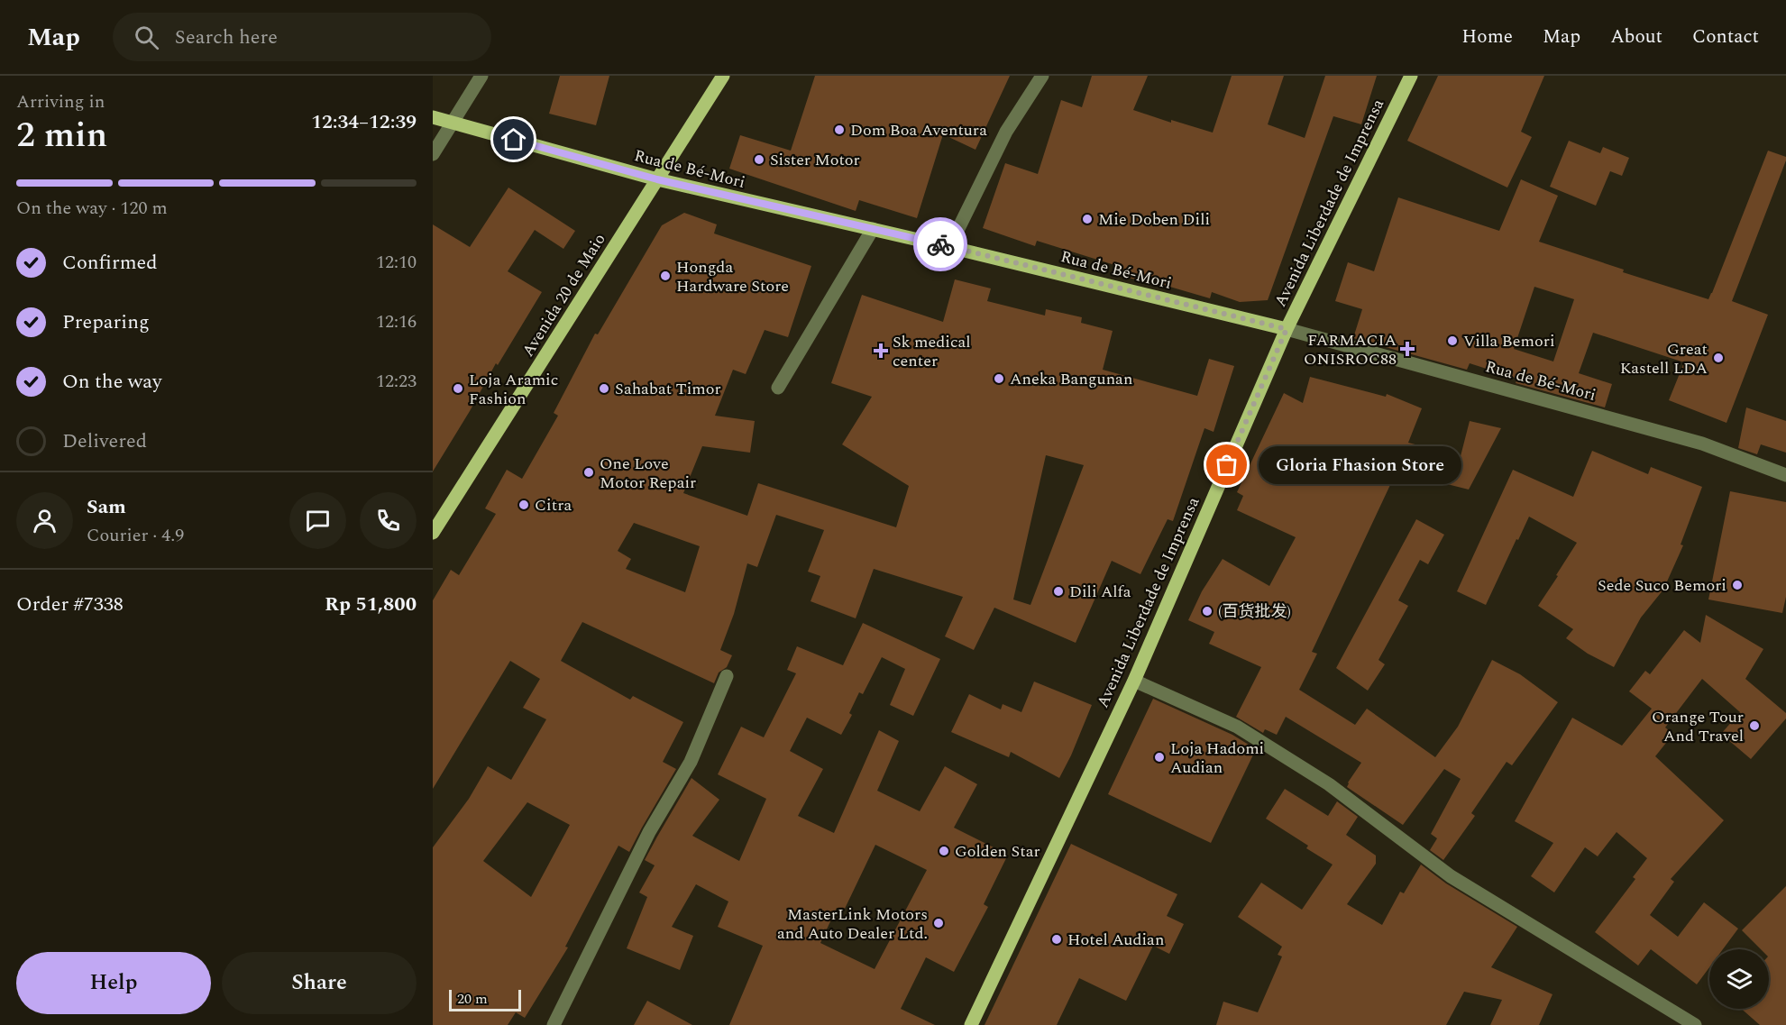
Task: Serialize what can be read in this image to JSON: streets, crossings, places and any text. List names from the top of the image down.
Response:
{
  "streets": {
    "main road": ["Rua de Bé-Mori", "Avenida Liberdade de Imprensa", "Avenida 20 de Maio"]
  },
  "crossings": [
    ["Rua de Bé-Mori", "Avenida Liberdade de Imprensa"],
    ["Rua de Bé-Mori", "Avenida 20 de Maio"]
  ],
  "places": {
    "other": [
      "Dom Boa Aventura",
      "Sister Motor",
      "Mie Doben Dili",
      "Hongda Hardware Store",
      "Villa Bemori",
      "Great Kastell LDA",
      "Aneka Bangunan",
      "Loja Aramic Fashion",
      "Sahabat Timor",
      "Gloria Fhasion Store",
      "One Love Motor Repair",
      "Citra",
      "Sede Suco Bemori",
      "Dili Alfa",
      "(百货批发)",
      "Orange Tour And Travel",
      "Loja Hadomi Audian",
      "Golden Star",
      "MasterLink Motors and Auto Dealer Ltd.",
      "Hotel Audian"
    ],
    "health": ["FARMACIA ONISROC88", "Sk medical center"]
  },
  "scale_bar": "20 m",
  "page": {
    "header": "Map",
    "search": "Search here",
    "nav": [
      "Home",
      "Map",
      "About",
      "Contact"
    ],
    "heading": ["2 min", "Arriving in", "12:34–12:39"],
    "panel": [
      "Sam",
      "Courier · 4.9",
      "Order #7338",
      "Rp 51,800"
    ],
    "bar": "On the way · 120 m",
    "list": [
      ["Confirmed", "12:10"],
      ["Preparing", "12:16"],
      ["On the way", "12:23"],
      "Delivered"
    ],
    "bubble": "Gloria Fhasion Store",
    "buttons": ["Help", "Share"],
    "scale": "20 m"
  }
}
